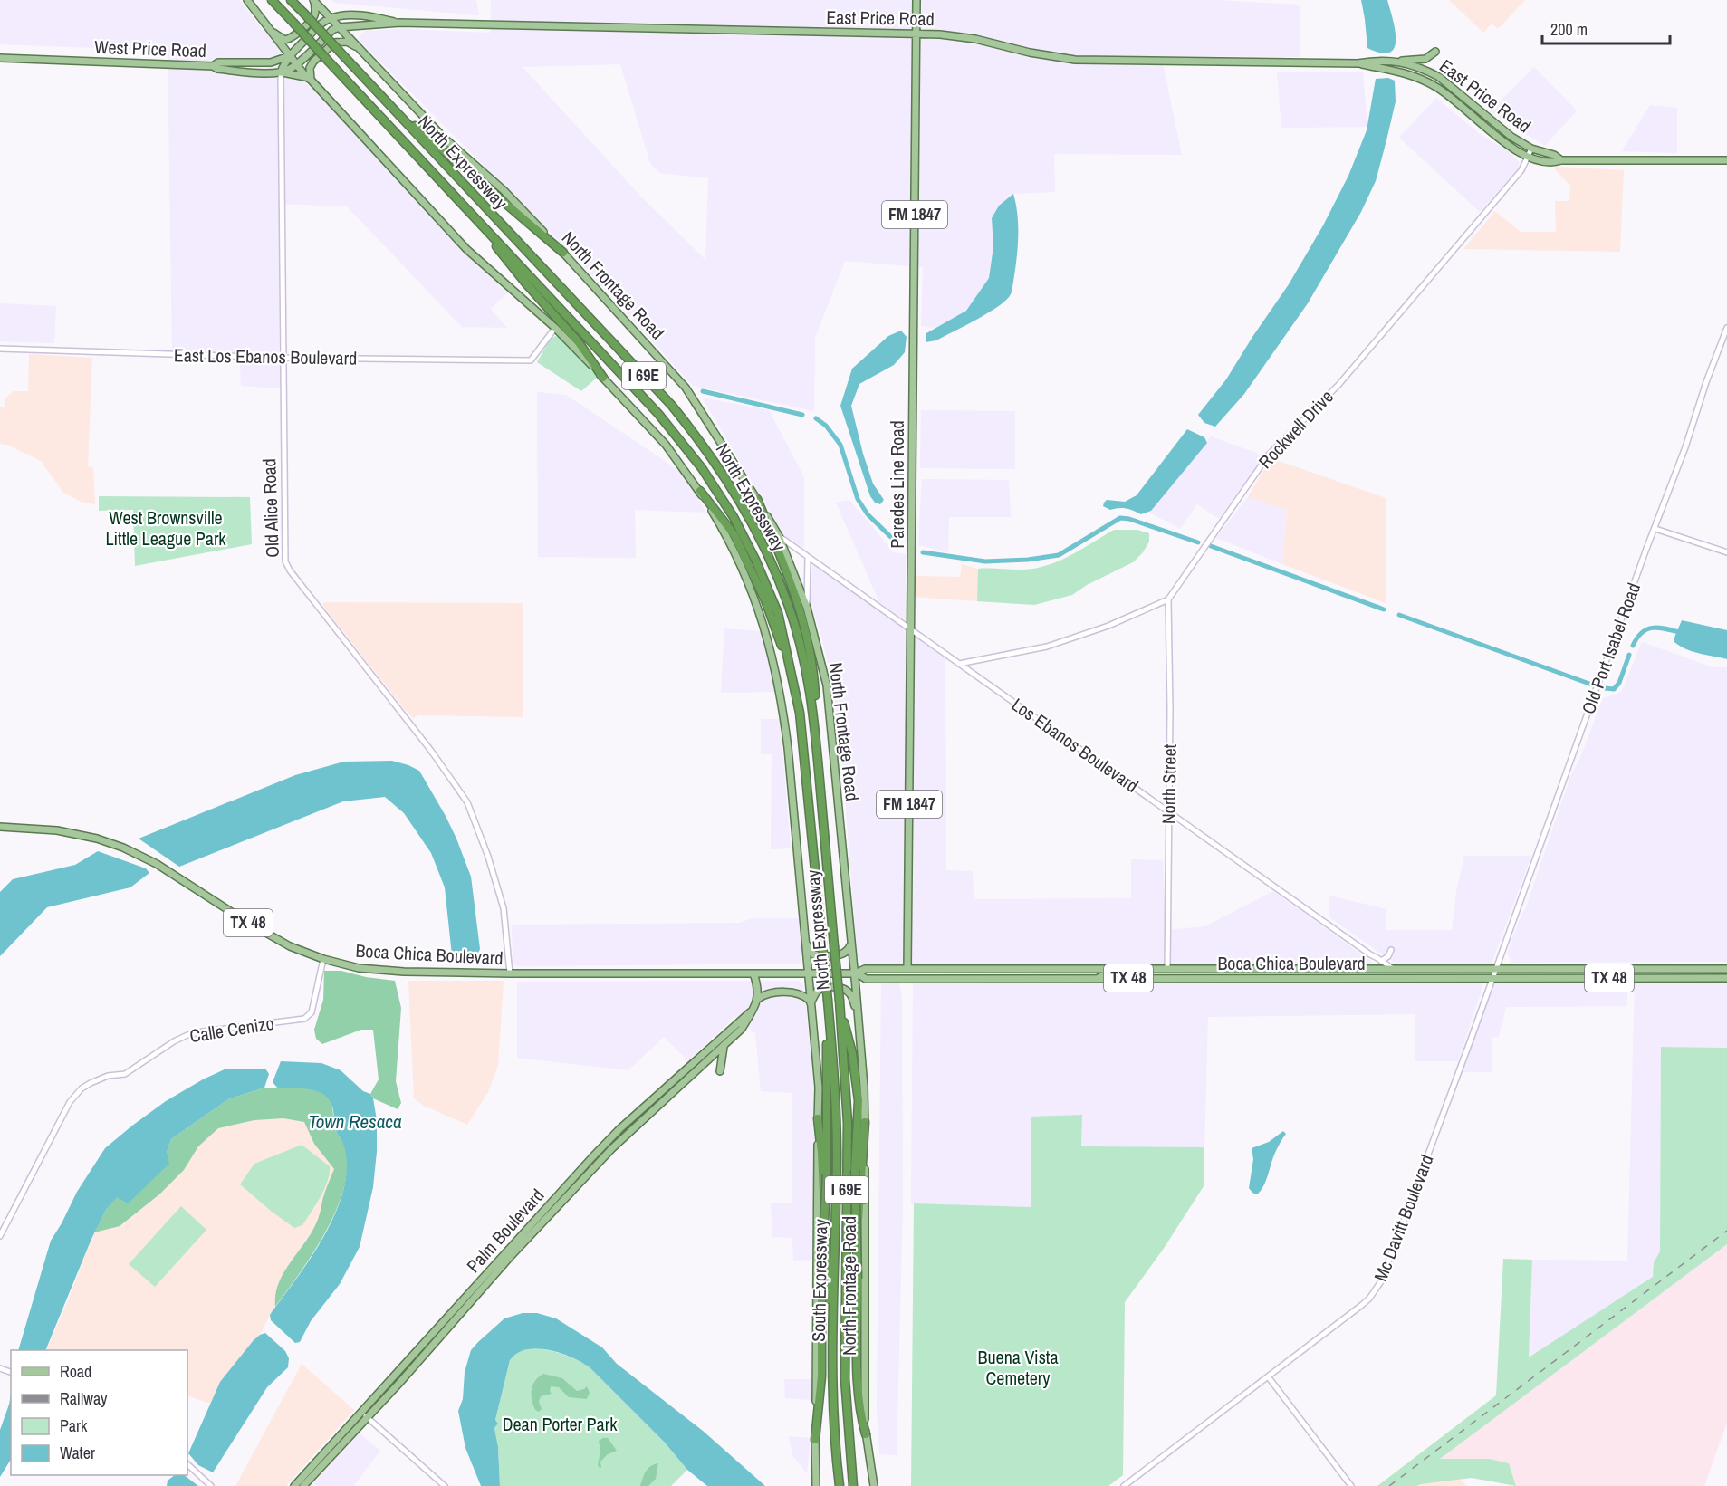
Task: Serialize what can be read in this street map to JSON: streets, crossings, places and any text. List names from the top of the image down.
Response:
{
  "streets": {
    "highway": ["North Expressway", "I 69E", "South Expressway"],
    "main road": [
      "East Price Road",
      "West Price Road",
      "FM 1847",
      "North Frontage Road",
      "Paredes Line Road",
      "TX 48",
      "Boca Chica Boulevard",
      "Palm Boulevard"
    ],
    "street": [
      "East Los Ebanos Boulevard",
      "Rockwell Drive",
      "Old Alice Road",
      "Old Port Isabel Road",
      "Los Ebanos Boulevard",
      "North Street",
      "Calle Cenizo",
      "Mc Davitt Boulevard"
    ]
  },
  "crossings": [
    ["East Price Road", "North Frontage Road"],
    ["East Price Road", "Rockwell Drive"],
    ["East Price Road", "Paredes Line Road"],
    ["West Price Road", "North Expressway"],
    ["West Price Road", "Old Alice Road"],
    ["North Expressway", "East Los Ebanos Boulevard"],
    ["North Expressway", "Boca Chica Boulevard"],
    ["North Expressway", "South Expressway"],
    ["North Frontage Road", "Los Ebanos Boulevard"],
    ["North Frontage Road", "Boca Chica Boulevard"],
    ["East Los Ebanos Boulevard", "Old Alice Road"],
    ["Rockwell Drive", "North Street"],
    ["Paredes Line Road", "Los Ebanos Boulevard"],
    ["Paredes Line Road", "Boca Chica Boulevard"],
    ["Old Alice Road", "Boca Chica Boulevard"],
    ["Old Port Isabel Road", "Boca Chica Boulevard"],
    ["Old Port Isabel Road", "Mc Davitt Boulevard"],
    ["Los Ebanos Boulevard", "North Street"],
    ["Los Ebanos Boulevard", "Boca Chica Boulevard"],
    ["North Street", "Boca Chica Boulevard"],
    ["Boca Chica Boulevard", "Calle Cenizo"],
    ["Boca Chica Boulevard", "Mc Davitt Boulevard"],
    ["Boca Chica Boulevard", "South Expressway"]
  ],
  "water": ["Town Resaca"],
  "parks": ["West Brownsville Little League Park", "Buena Vista Cemetery", "Dean Porter Park"],
  "legend": [
    "Road",
    "Railway",
    "Park",
    "Water"
  ],
  "scale_bar": "200 m"
}
